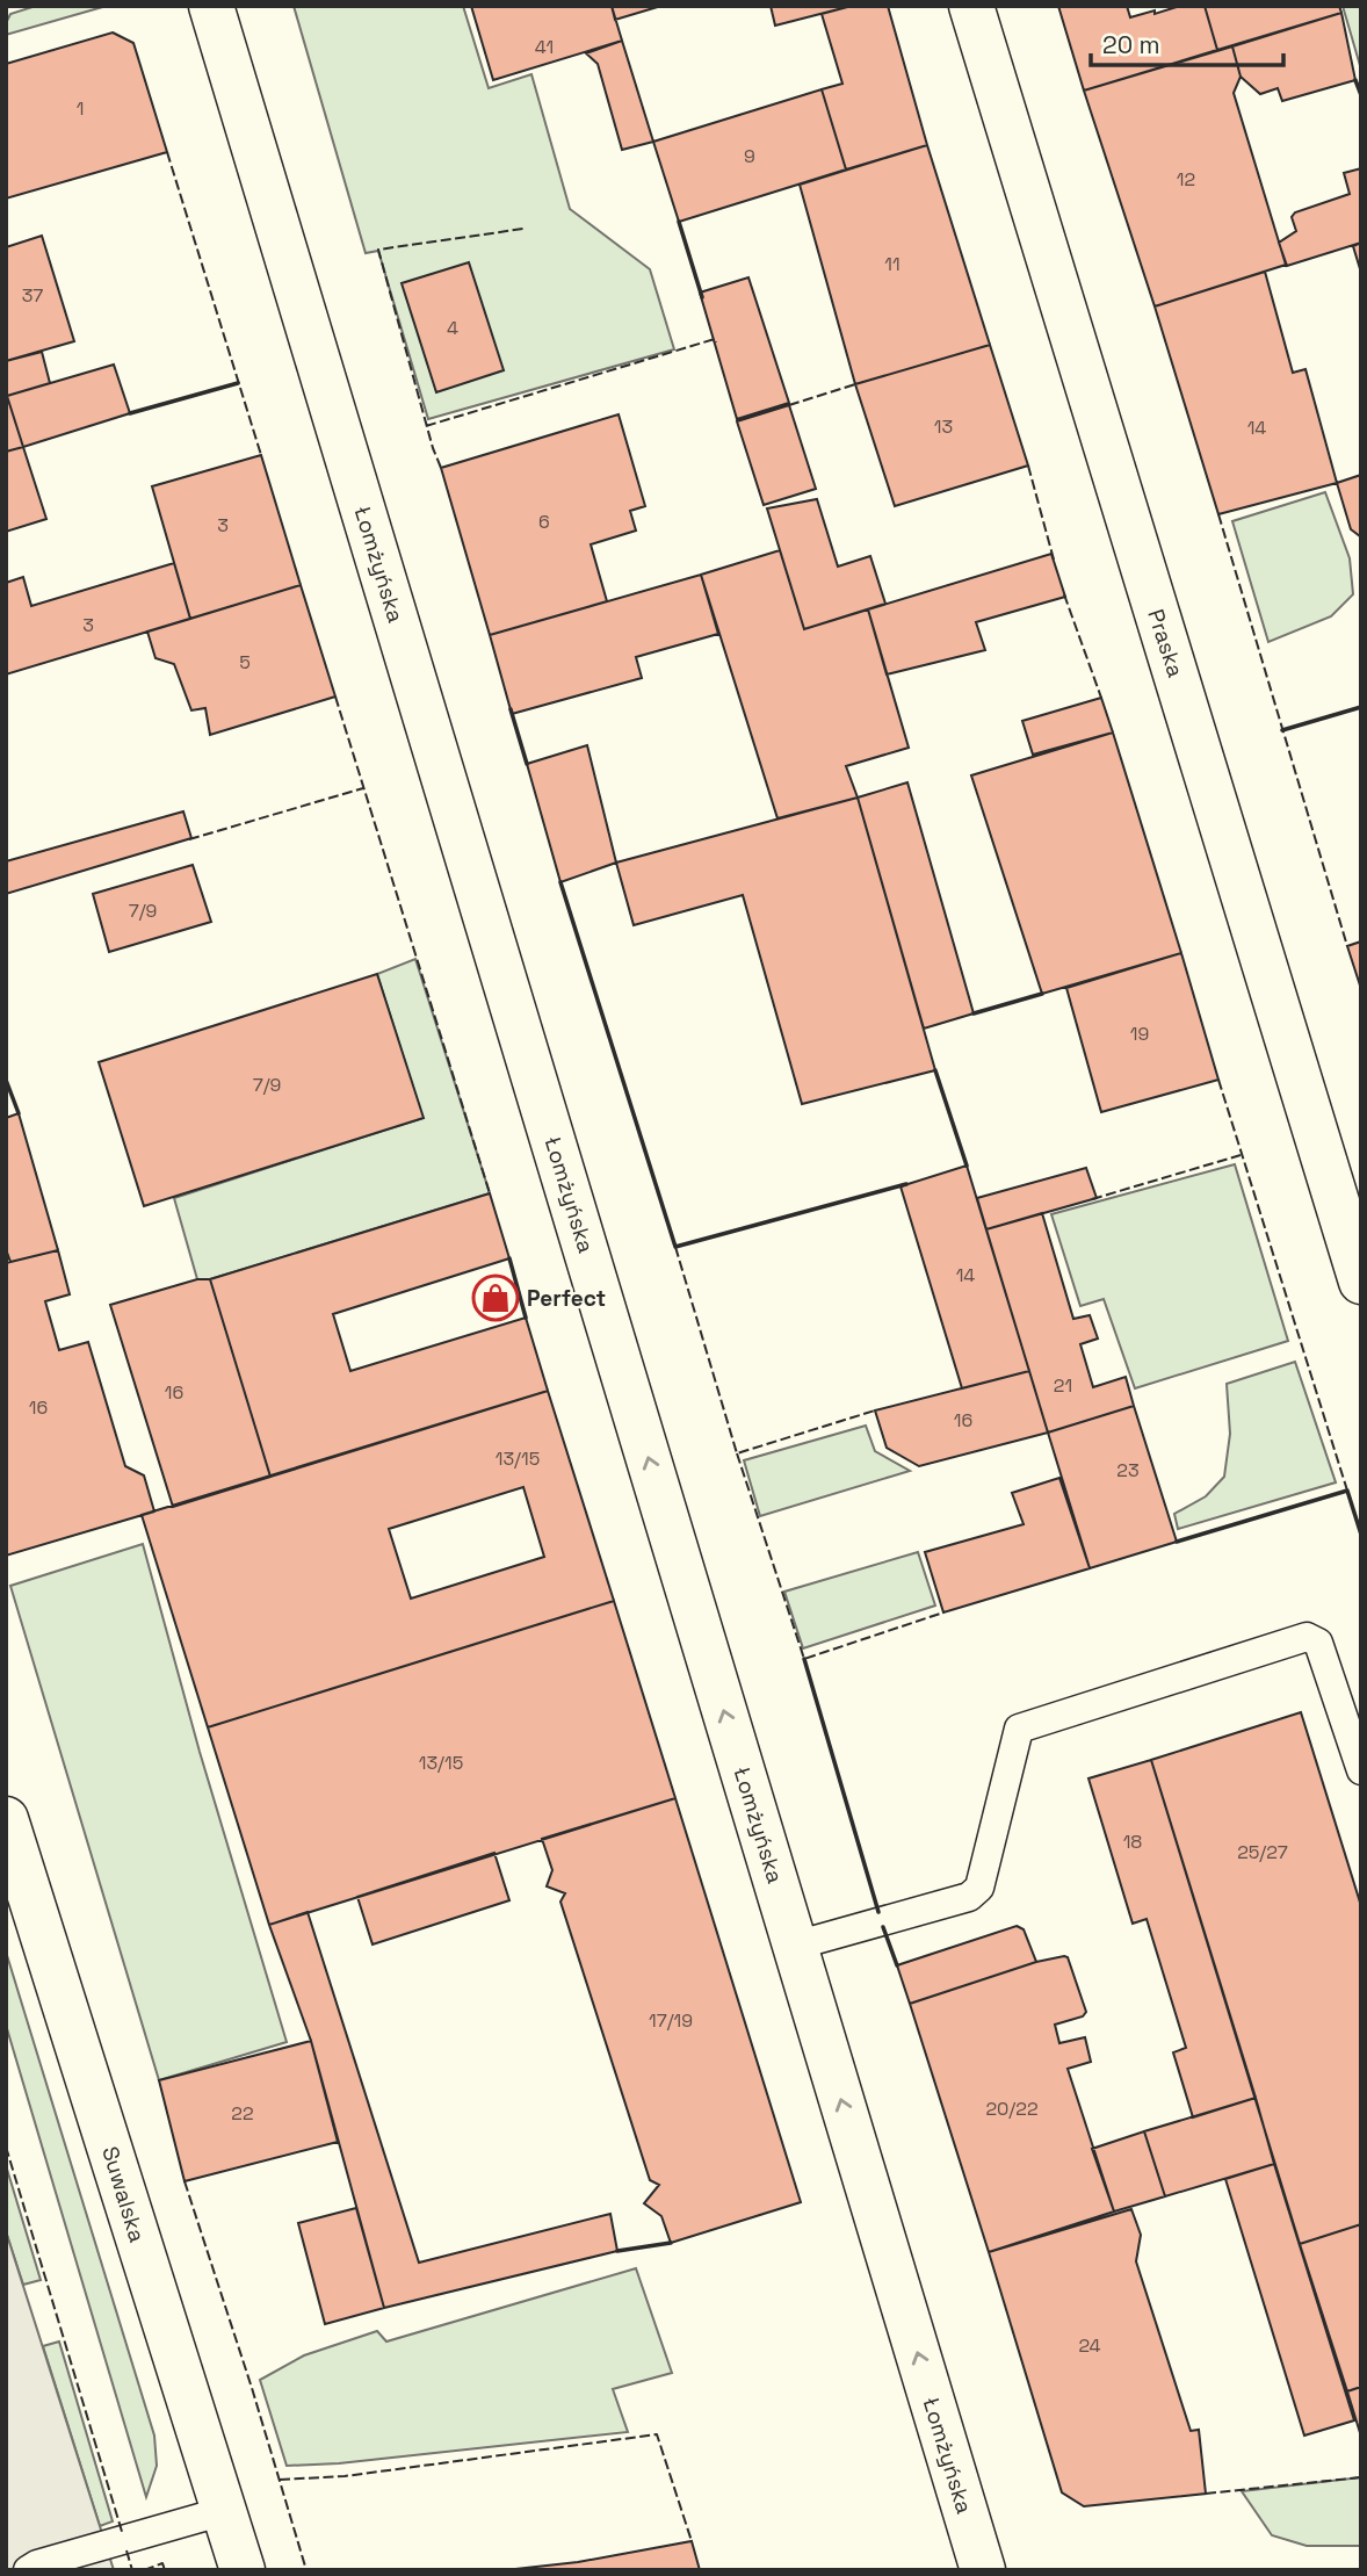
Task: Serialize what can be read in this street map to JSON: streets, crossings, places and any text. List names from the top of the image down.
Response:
{
  "streets": {
    "street": ["Łomżyńska", "Praska", "Suwalska"]
  },
  "one_way": ["Łomżyńska"],
  "places": {
    "shop": ["Perfect"]
  },
  "house_numbers": [
    "41",
    "1",
    "9",
    "12",
    "11",
    "37",
    "4",
    "13",
    "14",
    "6",
    "3",
    "3",
    "5",
    "7/9",
    "19",
    "7/9",
    "14",
    "21",
    "16",
    "16",
    "16",
    "13/15",
    "23",
    "13/15",
    "18",
    "25/27",
    "17/19",
    "20/22",
    "22",
    "24"
  ],
  "scale_bar": "20 m"
}
